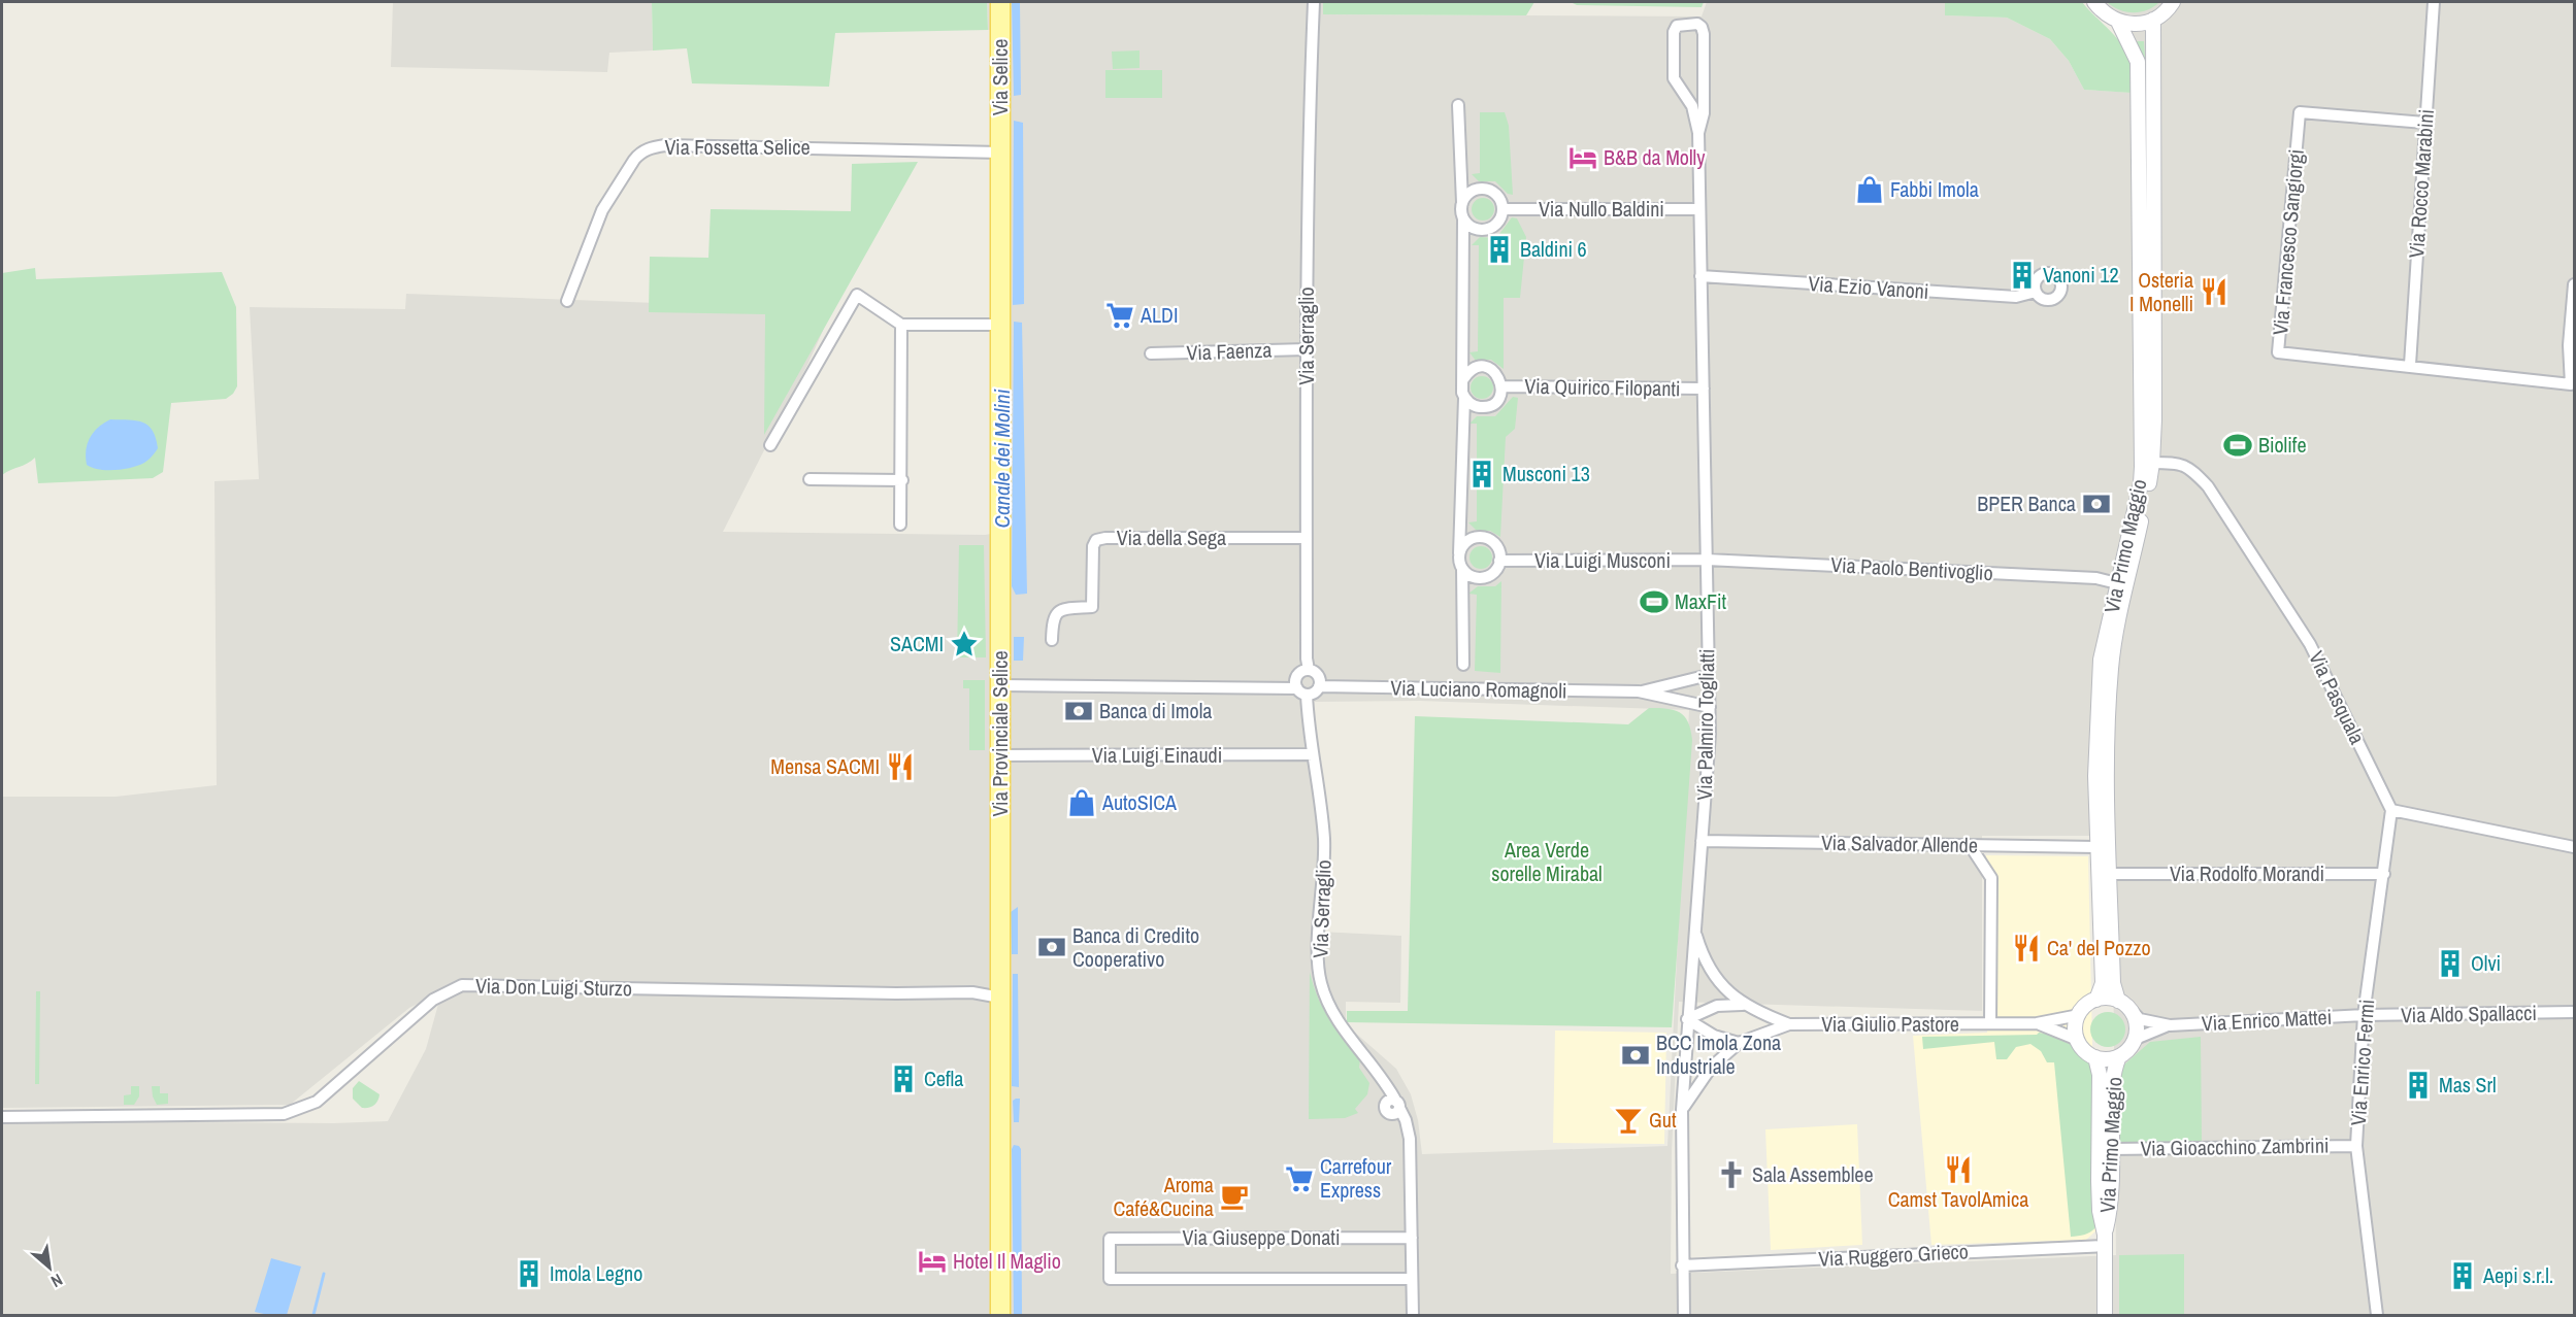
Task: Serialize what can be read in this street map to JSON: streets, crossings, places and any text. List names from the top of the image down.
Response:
{
  "streets": {
    "main road": ["Via Selice", "Via Provinciale Selice"],
    "street": [
      "Via Fossetta Selice",
      "Via Rocco Marabini",
      "Via Nullo Baldini",
      "Via Francesco Sangiorgi",
      "Via Ezio Vanoni",
      "Via Serraglio",
      "Via Faenza",
      "Via Quirico Filopanti",
      "Via della Sega",
      "Via Primo Maggio",
      "Via Luigi Musconi",
      "Via Paolo Bentivoglio",
      "Via Luciano Romagnoli",
      "Via Pasquala",
      "Via Palmiro Togliatti",
      "Via Luigi Einaudi",
      "Via Salvador Allende",
      "Via Rodolfo Morandi",
      "Via Don Luigi Sturzo",
      "Via Aldo Spallacci",
      "Via Enrico Mattei",
      "Via Giulio Pastore",
      "Via Enrico Fermi",
      "Via Gioacchino Zambrini",
      "Via Giuseppe Donati",
      "Via Ruggero Grieco"
    ]
  },
  "crossings": [
    ["Via Selice", "Via Fossetta Selice"],
    ["Via Selice", "Via Provinciale Selice"],
    ["Via Fossetta Selice", "Via Provinciale Selice"],
    ["Via Rocco Marabini", "Via Francesco Sangiorgi"],
    ["Via Nullo Baldini", "Via Palmiro Togliatti"],
    ["Via Ezio Vanoni", "Via Palmiro Togliatti"],
    ["Via Serraglio", "Via Faenza"],
    ["Via Serraglio", "Via della Sega"],
    ["Via Serraglio", "Via Luciano Romagnoli"],
    ["Via Serraglio", "Via Luigi Einaudi"],
    ["Via Serraglio", "Via Giuseppe Donati"],
    ["Via Quirico Filopanti", "Via Palmiro Togliatti"],
    ["Via Primo Maggio", "Via Paolo Bentivoglio"],
    ["Via Primo Maggio", "Via Pasquala"],
    ["Via Primo Maggio", "Via Salvador Allende"],
    ["Via Primo Maggio", "Via Rodolfo Morandi"],
    ["Via Primo Maggio", "Via Enrico Mattei"],
    ["Via Primo Maggio", "Via Giulio Pastore"],
    ["Via Primo Maggio", "Via Gioacchino Zambrini"],
    ["Via Primo Maggio", "Via Ruggero Grieco"],
    ["Via Luigi Musconi", "Via Paolo Bentivoglio"],
    ["Via Luigi Musconi", "Via Palmiro Togliatti"],
    ["Via Paolo Bentivoglio", "Via Palmiro Togliatti"],
    ["Via Luciano Romagnoli", "Via Palmiro Togliatti"],
    ["Via Pasquala", "Via Enrico Fermi"],
    ["Via Palmiro Togliatti", "Via Salvador Allende"],
    ["Via Palmiro Togliatti", "Via Giulio Pastore"],
    ["Via Palmiro Togliatti", "Via Ruggero Grieco"],
    ["Via Provinciale Selice", "Via Luigi Einaudi"],
    ["Via Provinciale Selice", "Via Don Luigi Sturzo"],
    ["Via Rodolfo Morandi", "Via Enrico Fermi"],
    ["Via Aldo Spallacci", "Via Enrico Mattei"],
    ["Via Aldo Spallacci", "Via Enrico Fermi"],
    ["Via Enrico Mattei", "Via Giulio Pastore"],
    ["Via Enrico Mattei", "Via Enrico Fermi"],
    ["Via Enrico Fermi", "Via Gioacchino Zambrini"]
  ],
  "water": ["Canale dei Molini"],
  "parks": ["Area Verde sorelle Mirabal"],
  "places": {
    "hotel": ["B&B da Molly", "Hotel Il Maglio"],
    "shop": ["Fabbi Imola", "AutoSICA"],
    "building": [
      "Baldini 6",
      "Vanoni 12",
      "Musconi 13",
      "Olvi",
      "Cefla",
      "Mas Srl",
      "Imola Legno",
      "Aepi s.r.l."
    ],
    "restaurant": [
      "Osteria I Monelli",
      "Mensa SACMI",
      "Ca' del Pozzo",
      "Camst TavolAmica"
    ],
    "supermarket": ["ALDI", "Carrefour Express"],
    "sports": ["Biolife", "MaxFit"],
    "bank": [
      "BPER Banca",
      "Banca di Imola",
      "Banca di Credito Cooperativo",
      "BCC Imola Zona Industriale"
    ],
    "place": ["SACMI"],
    "bar": ["Gut"],
    "church": ["Sala Assemblee"],
    "cafe": ["Aroma Café&Cucina"]
  },
  "north": "bottom right"
}
